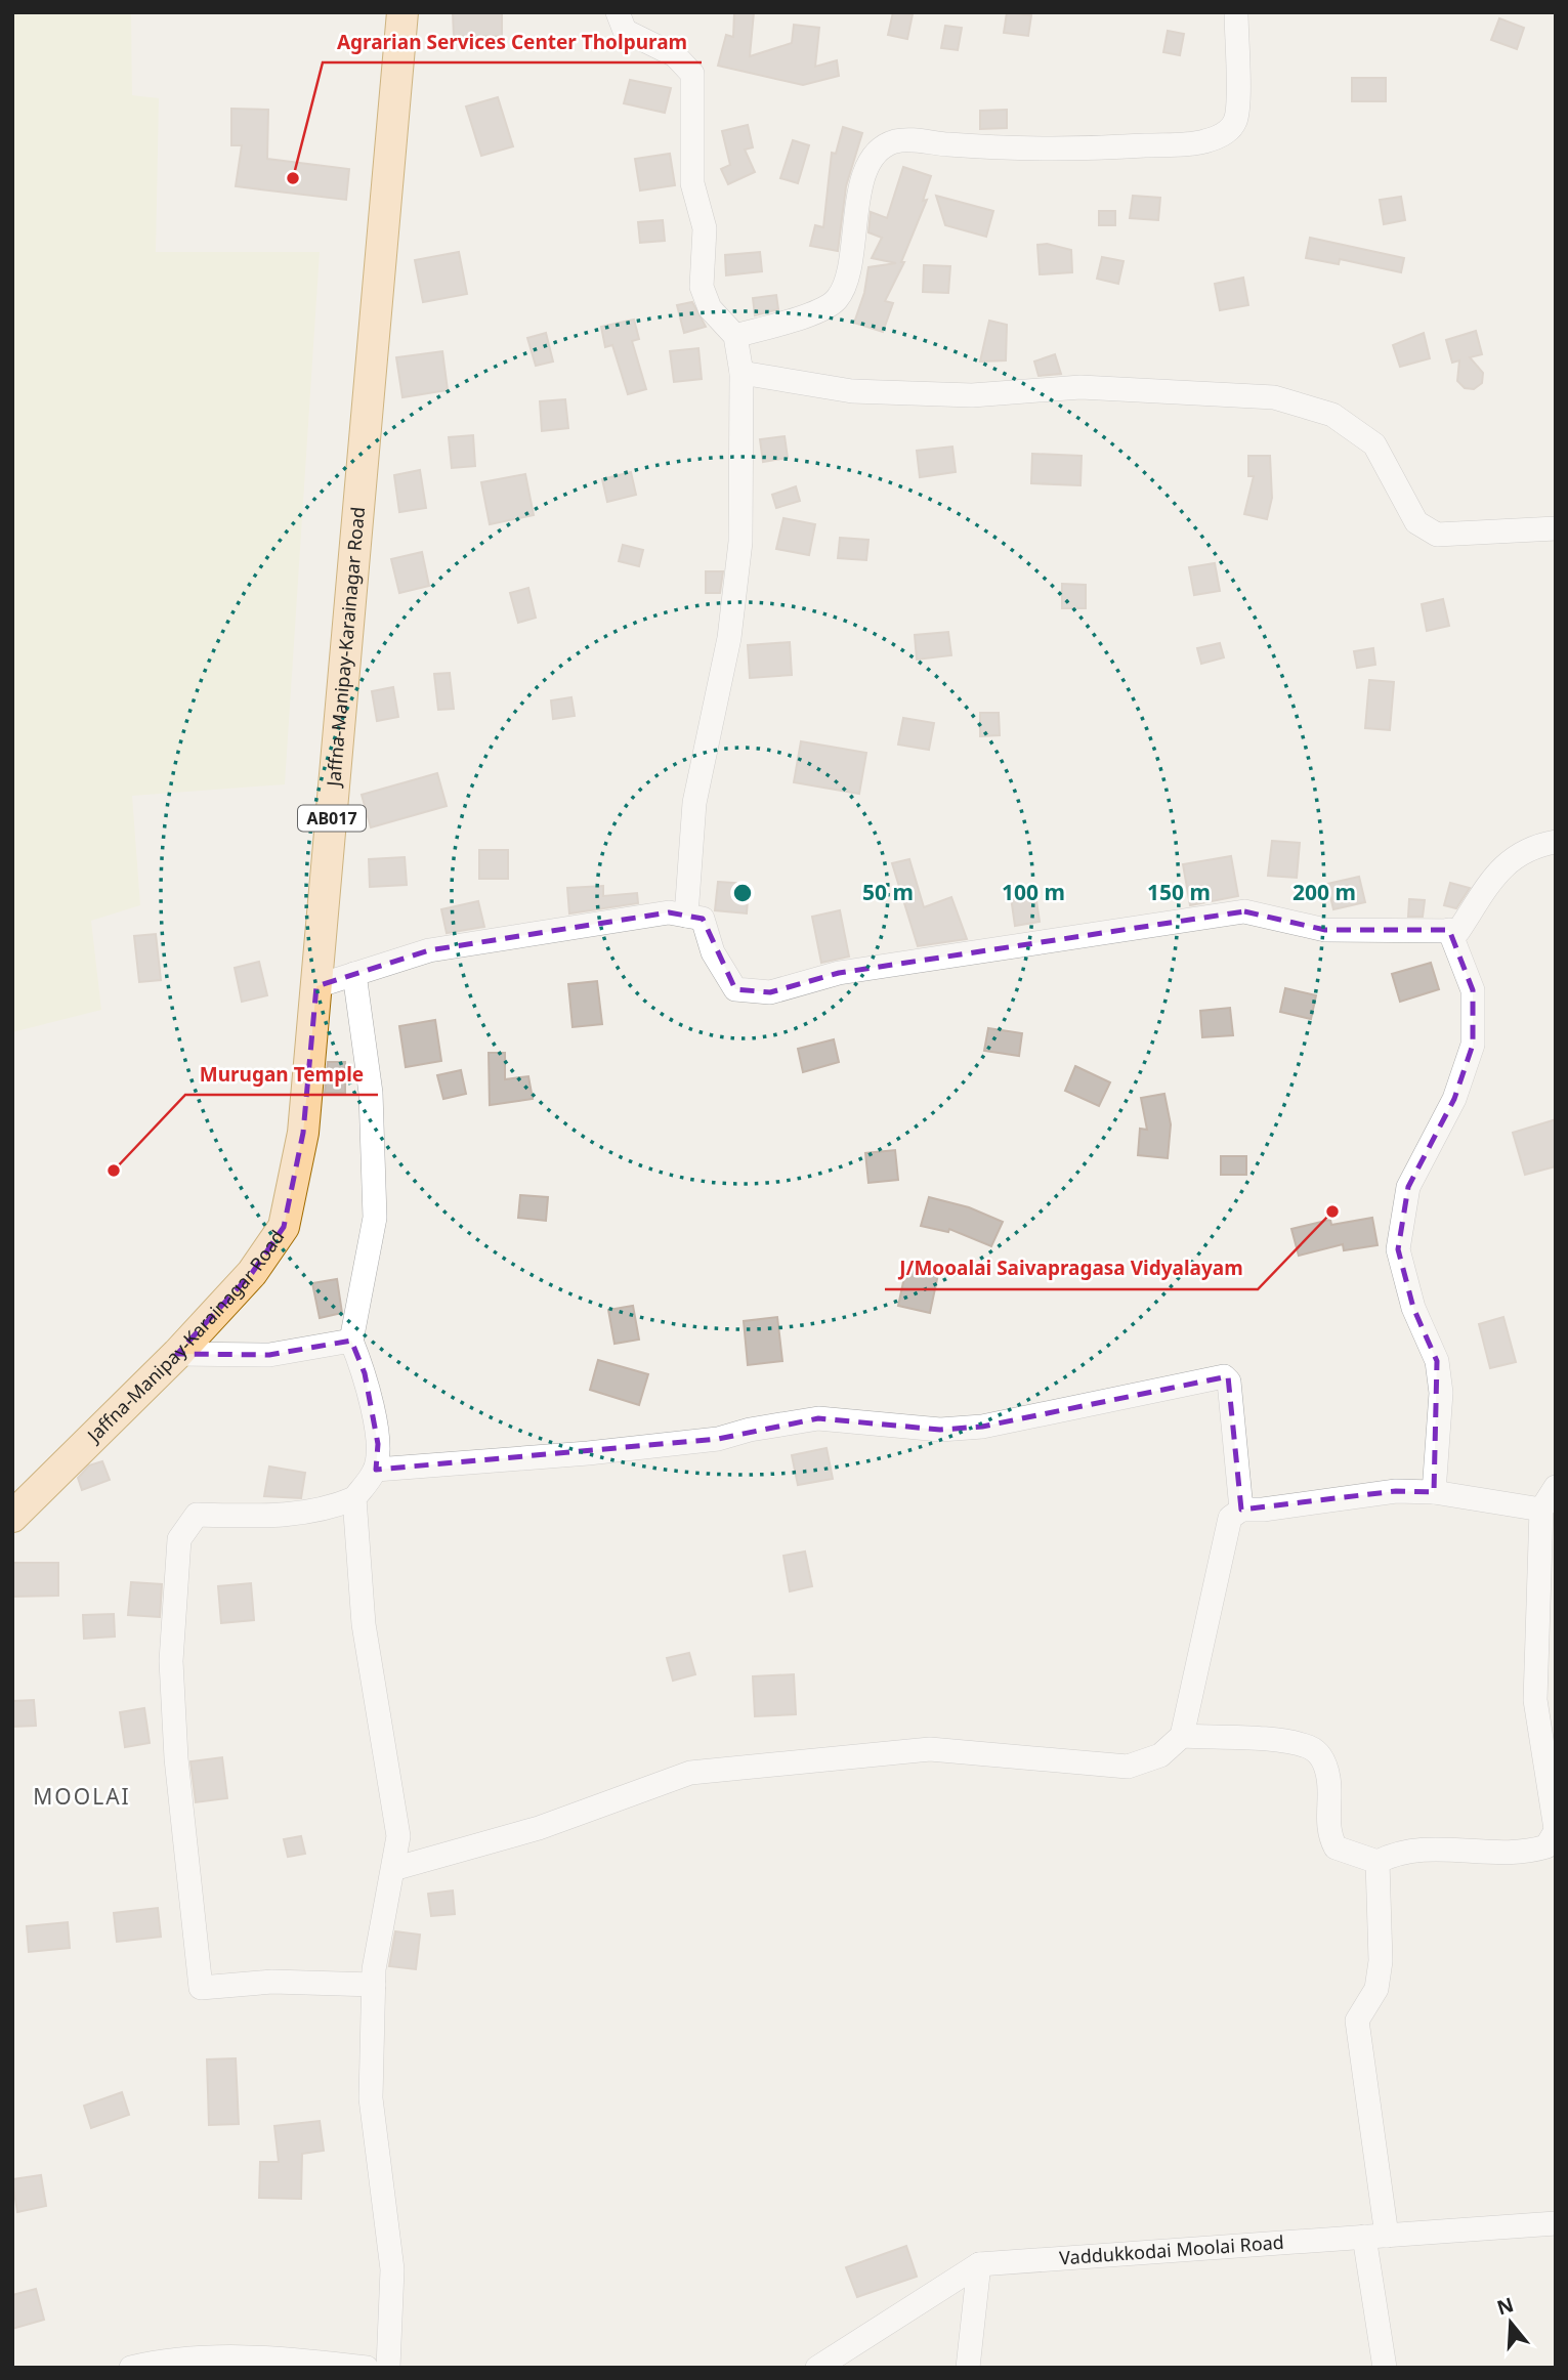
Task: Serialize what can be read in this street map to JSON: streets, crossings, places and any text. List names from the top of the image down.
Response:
{
  "streets": {
    "main road": ["Jaffna-Manipay-Karainagar Road", "AB017"],
    "street": ["Vaddukkodai Moolai Road"]
  },
  "districts": ["MOOLAI"],
  "places": ["Agrarian Services Center Tholpuram", "Murugan Temple", "J/Mooalai Saivapragasa Vidyalayam"],
  "north": "top",
  "rings": [
    "50 m",
    "100 m",
    "150 m",
    "200 m"
  ]
}
